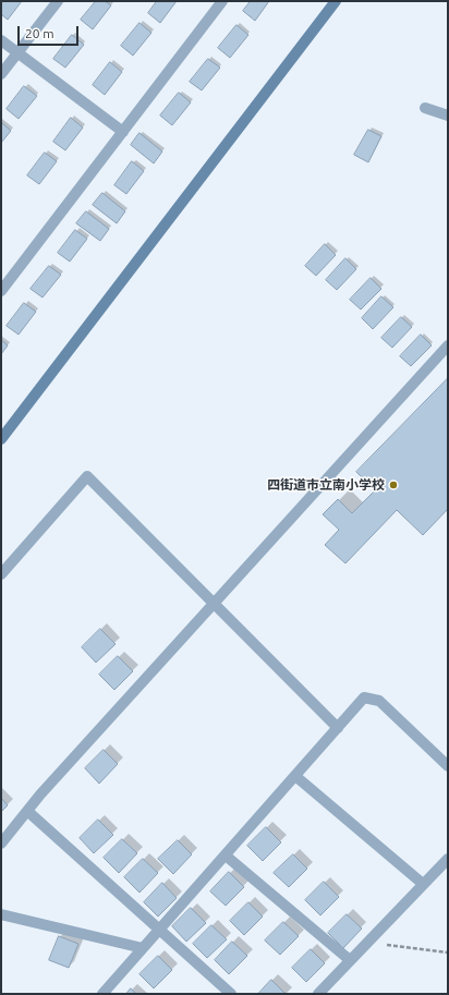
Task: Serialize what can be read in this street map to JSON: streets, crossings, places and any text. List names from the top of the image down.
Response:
{
  "places": ["四街道市立南小学校"],
  "scale_bar": "20 m"
}
